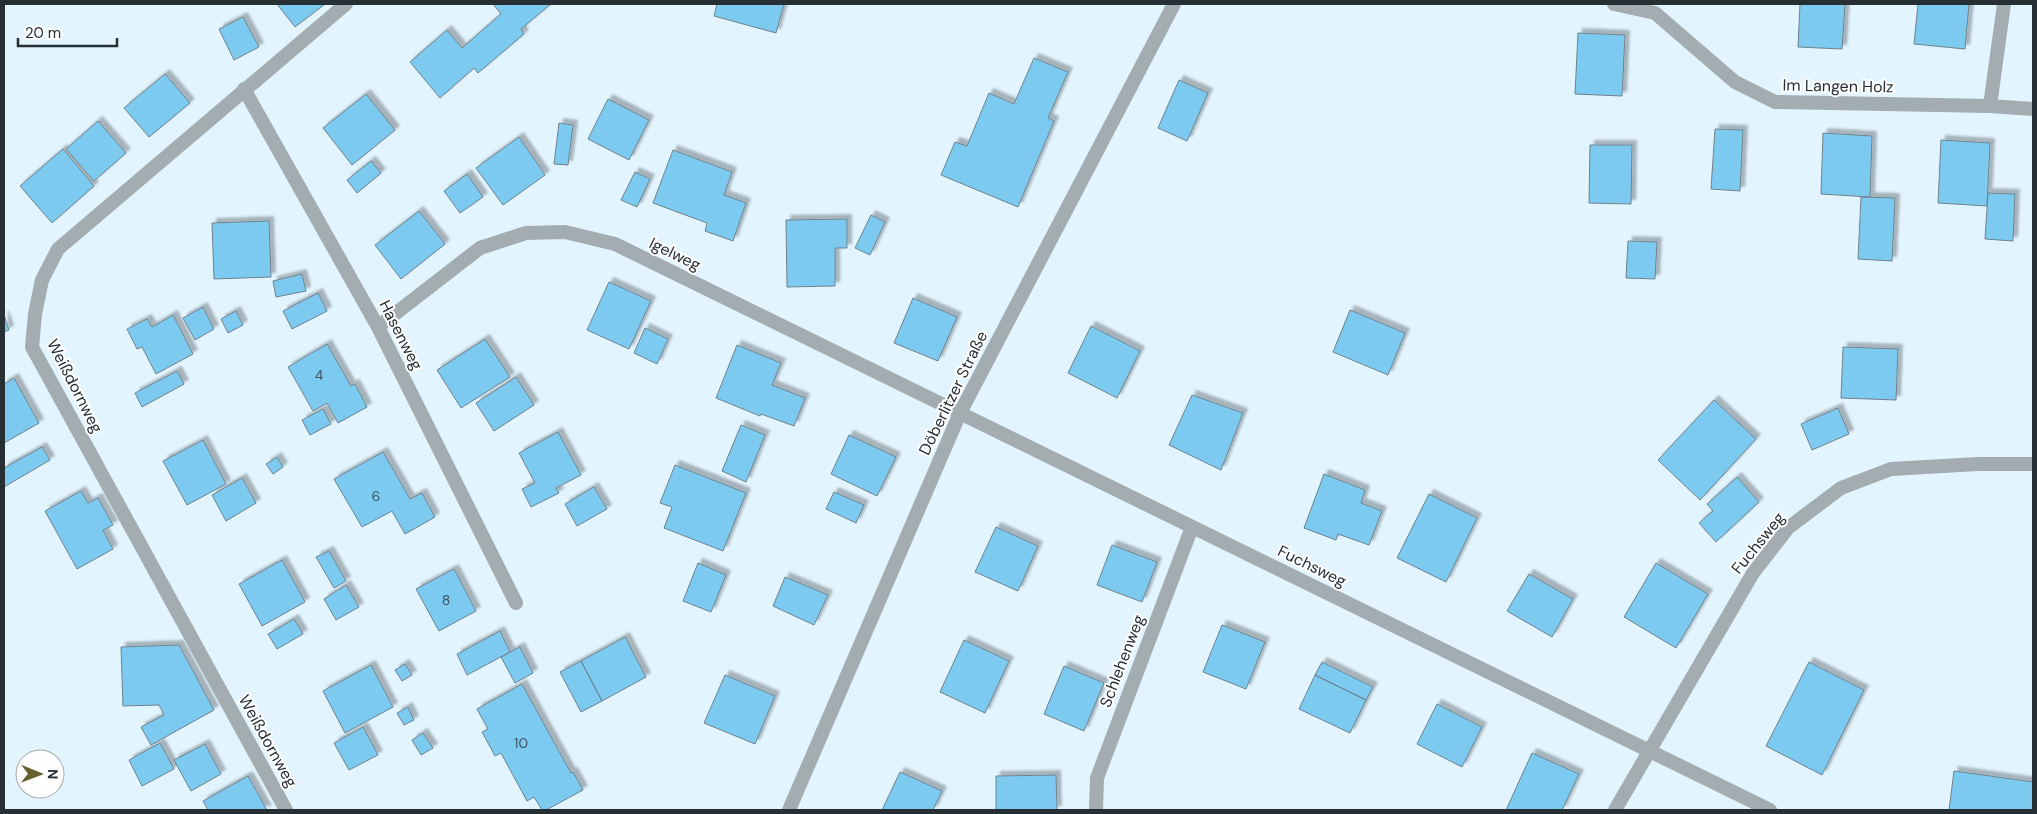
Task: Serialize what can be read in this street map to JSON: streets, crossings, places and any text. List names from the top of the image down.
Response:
{
  "streets": {
    "street": [
      "Im Langen Holz",
      "Igelweg",
      "Hasenweg",
      "Weißdornweg",
      "Döberlitzer Straße",
      "Fuchsweg",
      "Schlehenweg"
    ]
  },
  "crossings": [
    ["Igelweg", "Hasenweg"],
    ["Igelweg", "Döberlitzer Straße"],
    ["Igelweg", "Fuchsweg"],
    ["Hasenweg", "Weißdornweg"],
    ["Döberlitzer Straße", "Fuchsweg"],
    ["Fuchsweg", "Schlehenweg"]
  ],
  "house_numbers": [
    "4",
    "6",
    "8",
    "10"
  ],
  "scale_bar": "20 m",
  "north": "right"
}
